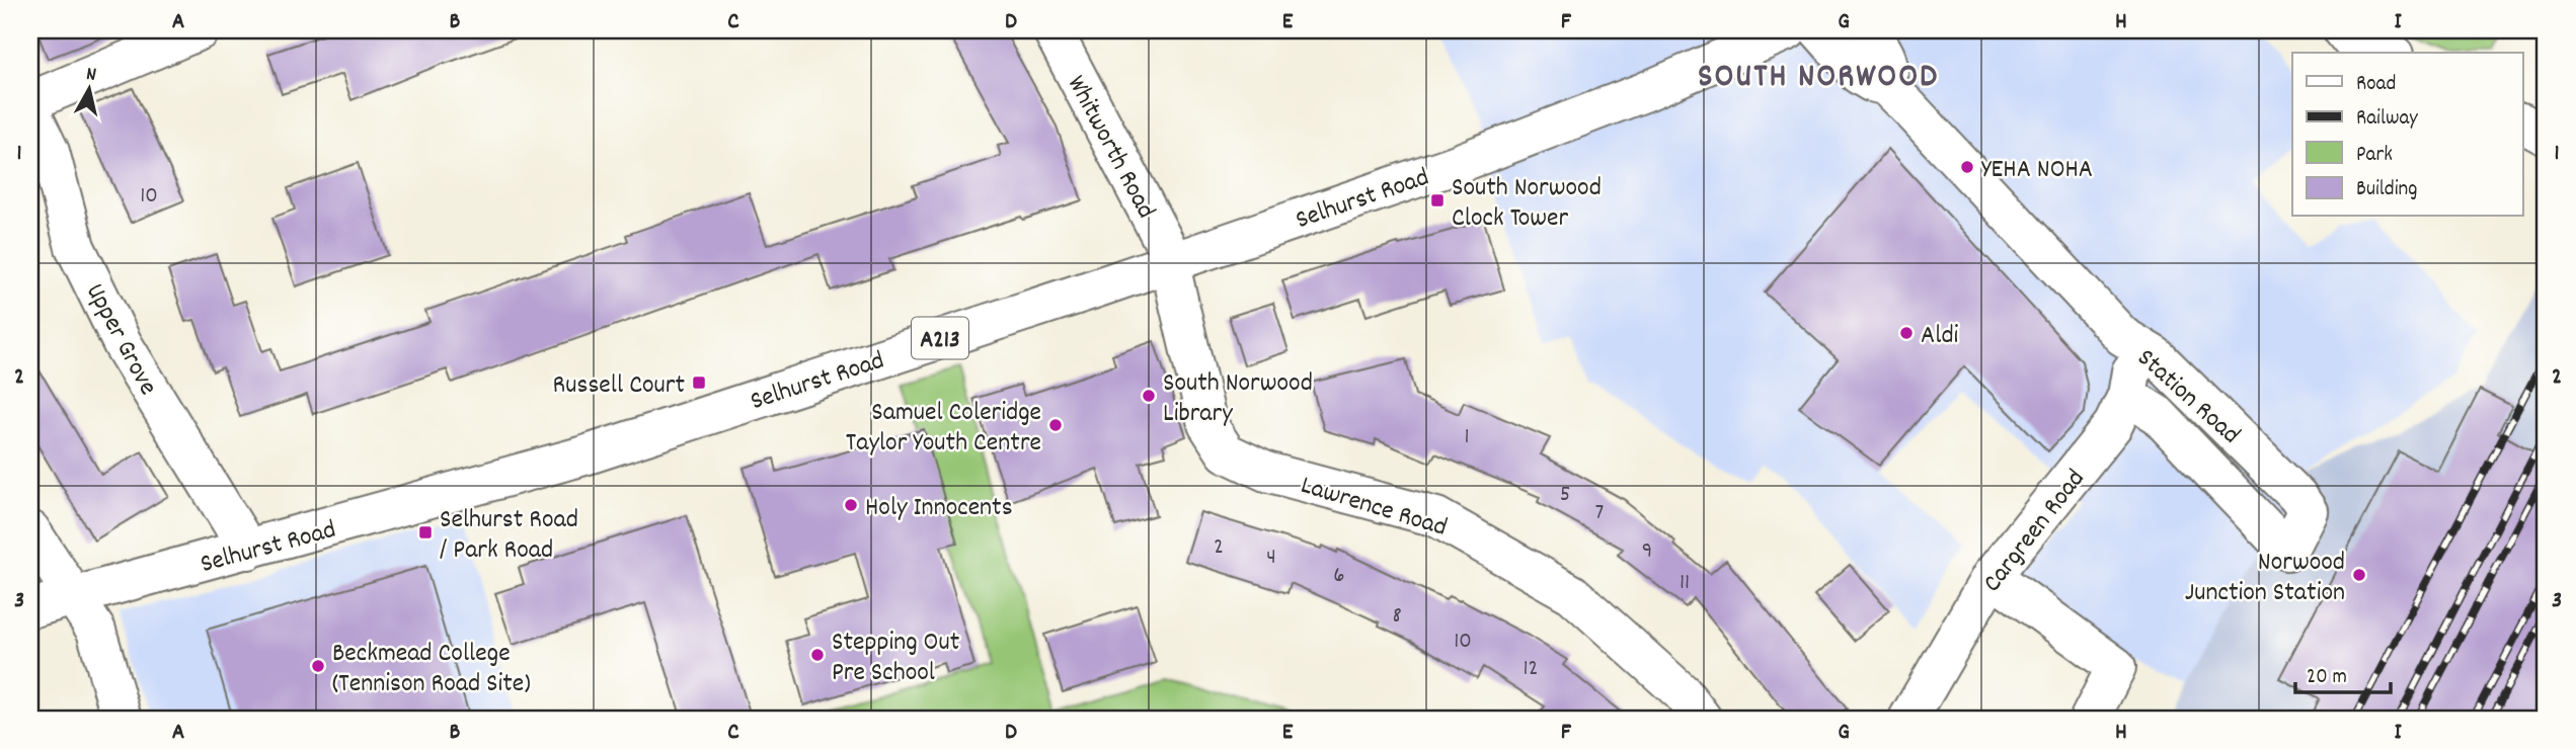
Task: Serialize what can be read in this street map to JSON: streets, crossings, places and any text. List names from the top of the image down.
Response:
{
  "streets": {
    "street": [
      "Whitworth Road",
      "Selhurst Road",
      "Upper Grove",
      "A213",
      "Station Road",
      "Lawrence Road",
      "Cargreen Road"
    ]
  },
  "crossings": [
    ["Whitworth Road", "Selhurst Road"],
    ["Whitworth Road", "Lawrence Road"],
    ["Selhurst Road", "Upper Grove"],
    ["Selhurst Road", "Lawrence Road"],
    ["Station Road", "Cargreen Road"]
  ],
  "districts": ["SOUTH NORWOOD"],
  "places": {
    "other": [
      "YEHA NOHA",
      "Aldi",
      "South Norwood Library",
      "Samuel Coleridge Taylor Youth Centre",
      "Holy Innocents",
      "Norwood Junction Station",
      "Stepping Out Pre School",
      "Beckmead College (Tennison Road Site)"
    ],
    "transit": ["South Norwood Clock Tower", "Russell Court", "Selhurst Road / Park Road"]
  },
  "house_numbers": [
    "10",
    "1",
    "5",
    "7",
    "2",
    "9",
    "4",
    "6",
    "11",
    "8",
    "10",
    "12"
  ],
  "legend": [
    "Road",
    "Railway",
    "Park",
    "Building"
  ],
  "scale_bar": "20 m",
  "north": "top",
  "grid": {
    "columns": [
      "A",
      "B",
      "C",
      "D",
      "E",
      "F",
      "G",
      "H",
      "I"
    ],
    "rows": ["1", "2", "3"]
  }
}
